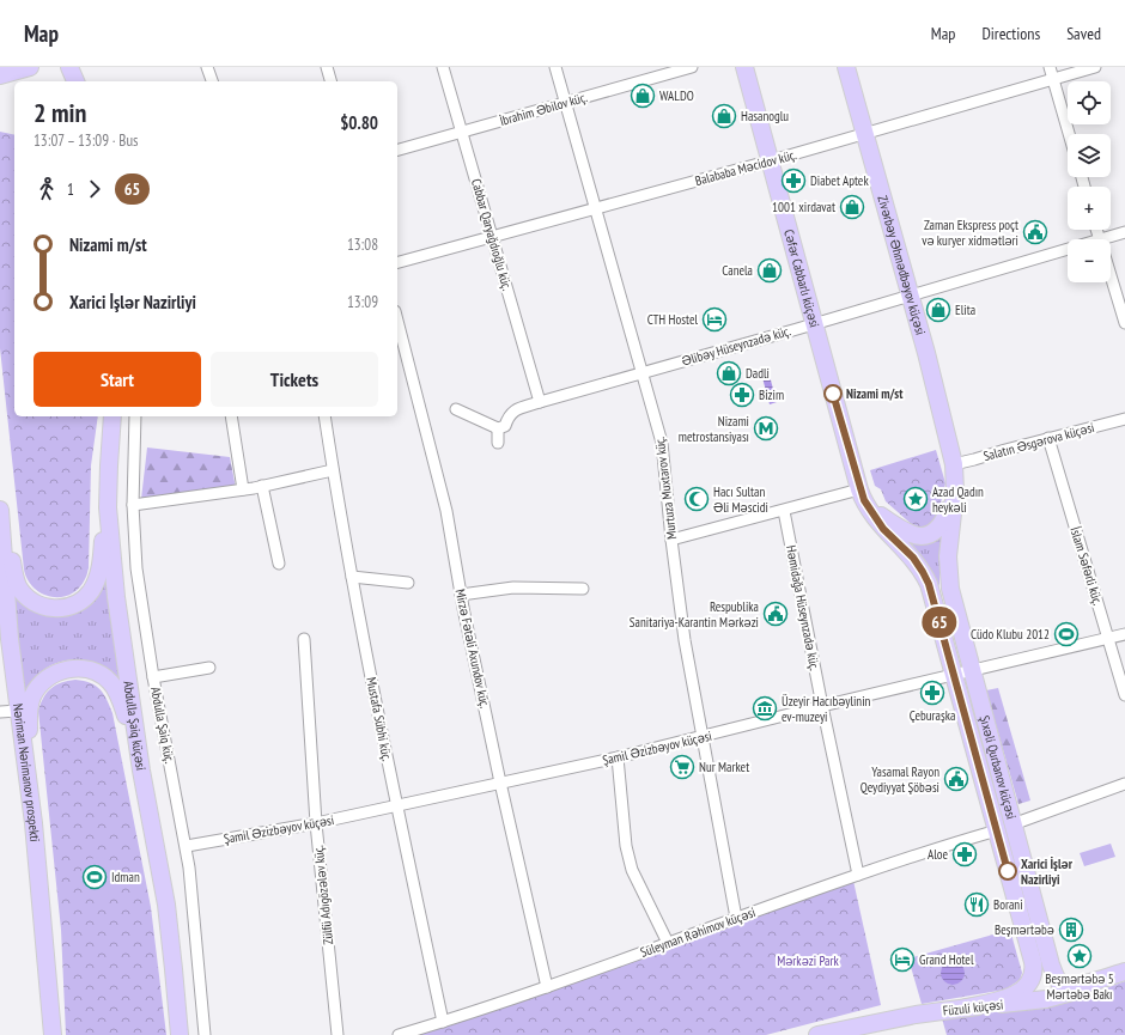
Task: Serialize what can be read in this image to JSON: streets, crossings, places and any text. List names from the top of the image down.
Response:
{
  "streets": {
    "main road": [
      "Zivərbəy Əhmədbəyov küçəsi",
      "Cəfər Cabbarlı küçəsi",
      "Abdulla Şaiq küçəsi",
      "Şıxəli Qurbanov küçəsi",
      "Nəriman Nərimanov prospekti",
      "Füzuli küçəsi"
    ],
    "street": [
      "İbrahim Əbilov küç.",
      "Balababa Məcidov küç.",
      "Cabbar Qaryağdıoğlu küç.",
      "Əlibəy Hüseynzadə küç.",
      "Salatın Əsgərova küçəsi",
      "Murtuza Muxtarov küç.",
      "İslam Səfərli küç.",
      "Həmidağa Hüseynzadə küç.",
      "Mirzə Fətəli Axundov küç.",
      "Mustafa Sübhi küç.",
      "Abdulla Şaiq küç.",
      "Şamil Əzizbəyov küçəsi",
      "Zülfü Adıgözələv küç.",
      "Süleyman Rəhimov küçəsi"
    ]
  },
  "crossings": [
    ["İbrahim Əbilov küç.", "Cabbar Qaryağdıoğlu küç."],
    ["İbrahim Əbilov küç.", "Murtuza Muxtarov küç."],
    ["Balababa Məcidov küç.", "Cabbar Qaryağdıoğlu küç."],
    ["Balababa Məcidov küç.", "Zivərbəy Əhmədbəyov küçəsi"],
    ["Balababa Məcidov küç.", "Cəfər Cabbarlı küçəsi"],
    ["Balababa Məcidov küç.", "Murtuza Muxtarov küç."],
    ["Cabbar Qaryağdıoğlu küç.", "Əlibəy Hüseynzadə küç."],
    ["Zivərbəy Əhmədbəyov küçəsi", "Əlibəy Hüseynzadə küç."],
    ["Zivərbəy Əhmədbəyov küçəsi", "Salatın Əsgərova küçəsi"],
    ["Zivərbəy Əhmədbəyov küçəsi", "Şıxəli Qurbanov küçəsi"],
    ["Cəfər Cabbarlı küçəsi", "Əlibəy Hüseynzadə küç."],
    ["Cəfər Cabbarlı küçəsi", "Şıxəli Qurbanov küçəsi"],
    ["Əlibəy Hüseynzadə küç.", "Murtuza Muxtarov küç."],
    ["Salatın Əsgərova küçəsi", "İslam Səfərli küç."],
    ["Murtuza Muxtarov küç.", "Şamil Əzizbəyov küçəsi"],
    ["Murtuza Muxtarov küç.", "Süleyman Rəhimov küçəsi"],
    ["İslam Səfərli küç.", "Şamil Əzizbəyov küçəsi"],
    ["Həmidağa Hüseynzadə küç.", "Şamil Əzizbəyov küçəsi"],
    ["Həmidağa Hüseynzadə küç.", "Süleyman Rəhimov küçəsi"],
    ["Mirzə Fətəli Axundov küç.", "Şamil Əzizbəyov küçəsi"],
    ["Mirzə Fətəli Axundov küç.", "Süleyman Rəhimov küçəsi"],
    ["Mustafa Sübhi küç.", "Şamil Əzizbəyov küçəsi"],
    ["Mustafa Sübhi küç.", "Süleyman Rəhimov küçəsi"],
    ["Abdulla Şaiq küç.", "Şamil Əzizbəyov küçəsi"],
    ["Şamil Əzizbəyov küçəsi", "Şıxəli Qurbanov küçəsi"],
    ["Şamil Əzizbəyov küçəsi", "Zülfü Adıgözələv küç."],
    ["Şıxəli Qurbanov küçəsi", "Süleyman Rəhimov küçəsi"],
    ["Şıxəli Qurbanov küçəsi", "Füzuli küçəsi"]
  ],
  "parks": ["Mərkəzi Park"],
  "places": {
    "shop": [
      "WALDO",
      "Hasanoglu",
      "1001 xirdavat",
      "Canela",
      "Elita",
      "Dadli"
    ],
    "pharmacy": [
      "Diabet Aptek",
      "Bizim",
      "Çeburaşka",
      "Aloe"
    ],
    "public building": ["Zaman Ekspress poçt və kuryer xidmətləri", "Respublika Sanitariya-Karantin Mərkəzi", "Yasamal Rayon Qeydiyyat Şöbəsi"],
    "hotel": ["CTH Hostel", "Grand Hotel"],
    "other": ["Nizami m/st", "Xarici İşlər Nazirliyi"],
    "metro station": ["Nizami metrostansiyası"],
    "mosque": ["Hacı Sultan Əli Məscidi"],
    "place": ["Azad Qadın heykəli", "Beşmərtəbə 5 Mərtəbə Bakı"],
    "sports": ["Cüdo Klubu 2012", "Idman"],
    "museum": ["Üzeyir Hacıbəylinin ev-muzeyi"],
    "supermarket": ["Nur Market"],
    "restaurant": ["Borani"],
    "building": ["Beşmərtəbə"]
  },
  "lines": ["bus line 65"],
  "page": {
    "header": "Map",
    "nav": ["Map", "Directions", "Saved"],
    "on_map": "65",
    "map_buttons": ["+", "−"],
    "heading": ["2 min", "13:07 – 13:09 · Bus", "$0.80"],
    "legs": ["1", "65"],
    "list": [
      {
        "name": "Nizami m/st",
        "value": "13:08"
      },
      {
        "name": "Xarici İşlər Nazirliyi",
        "value": "13:09"
      }
    ],
    "buttons": ["Start", "Tickets"]
  }
}
